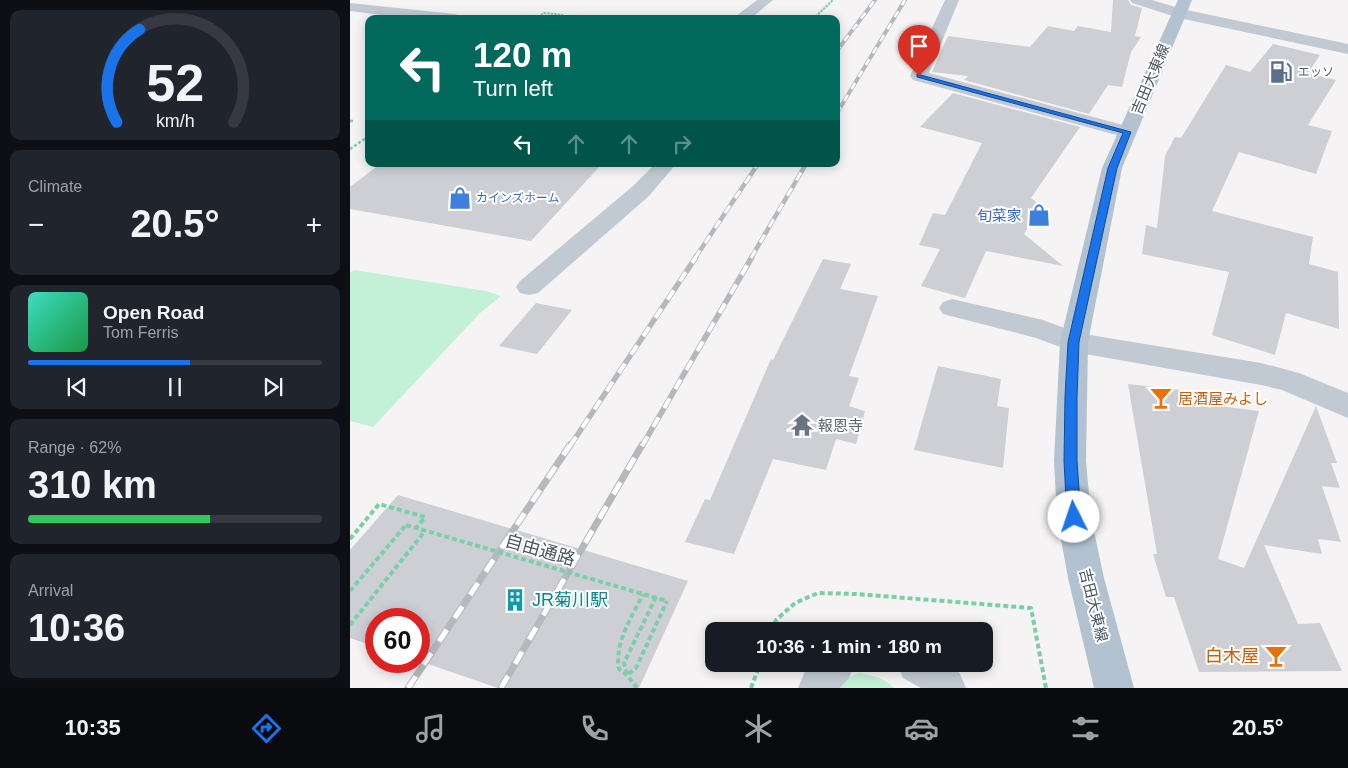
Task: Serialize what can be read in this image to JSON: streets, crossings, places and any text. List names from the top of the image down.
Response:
{
  "streets": {
    "main road": ["吉田大東線"],
    "path": ["自由通路"]
  },
  "places": {
    "fuel station": ["エッソ"],
    "shop": ["カインズホーム", "旬菜家"],
    "bar": ["居酒屋みよし", "白木屋"],
    "temple": ["報恩寺"],
    "building": ["JR菊川駅"]
  },
  "page": {
    "turn": ["120 m", "Turn left"],
    "tile": [
      "Climate",
      ["Range · 62%", "310 km"],
      ["Arrival", "10:36"]
    ],
    "heat": ["−", "20.5°", "+"],
    "song": ["Open Road", "Tom Ferris"],
    "limit": "60",
    "trip": "10:36 · 1 min · 180 m",
    "tabs": ["10:35", "20.5°"],
    "gauge": ["52", "km/h"]
  }
}
